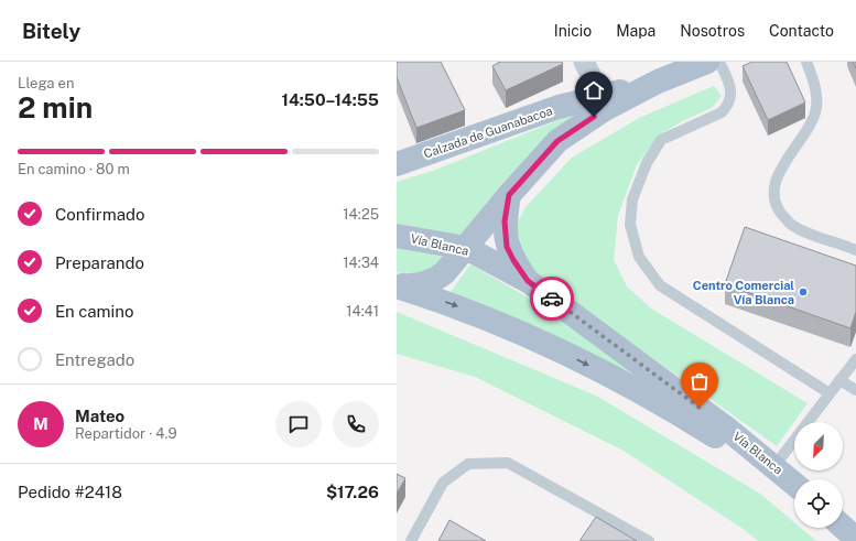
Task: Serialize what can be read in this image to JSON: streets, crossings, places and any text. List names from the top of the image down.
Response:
{
  "streets": {
    "main road": ["Calzada de Guanabacoa", "Vía Blanca"]
  },
  "crossings": [
    ["Calzada de Guanabacoa", "Vía Blanca"]
  ],
  "places": ["Centro Comercial Vía Blanca"],
  "north": "bottom left",
  "page": {
    "header": "Bitely",
    "nav": [
      "Inicio",
      "Mapa",
      "Nosotros",
      "Contacto"
    ],
    "heading": ["2 min", "Llega en", "14:50–14:55"],
    "panel": [
      "Mateo",
      "Repartidor · 4.9",
      "Pedido #2418",
      "$17.26"
    ],
    "bar": "En camino · 80 m",
    "list": [
      ["Confirmado", "14:25"],
      ["Preparando", "14:34"],
      ["En camino", "14:41"],
      "Entregado"
    ],
    "round": "M"
  }
}
